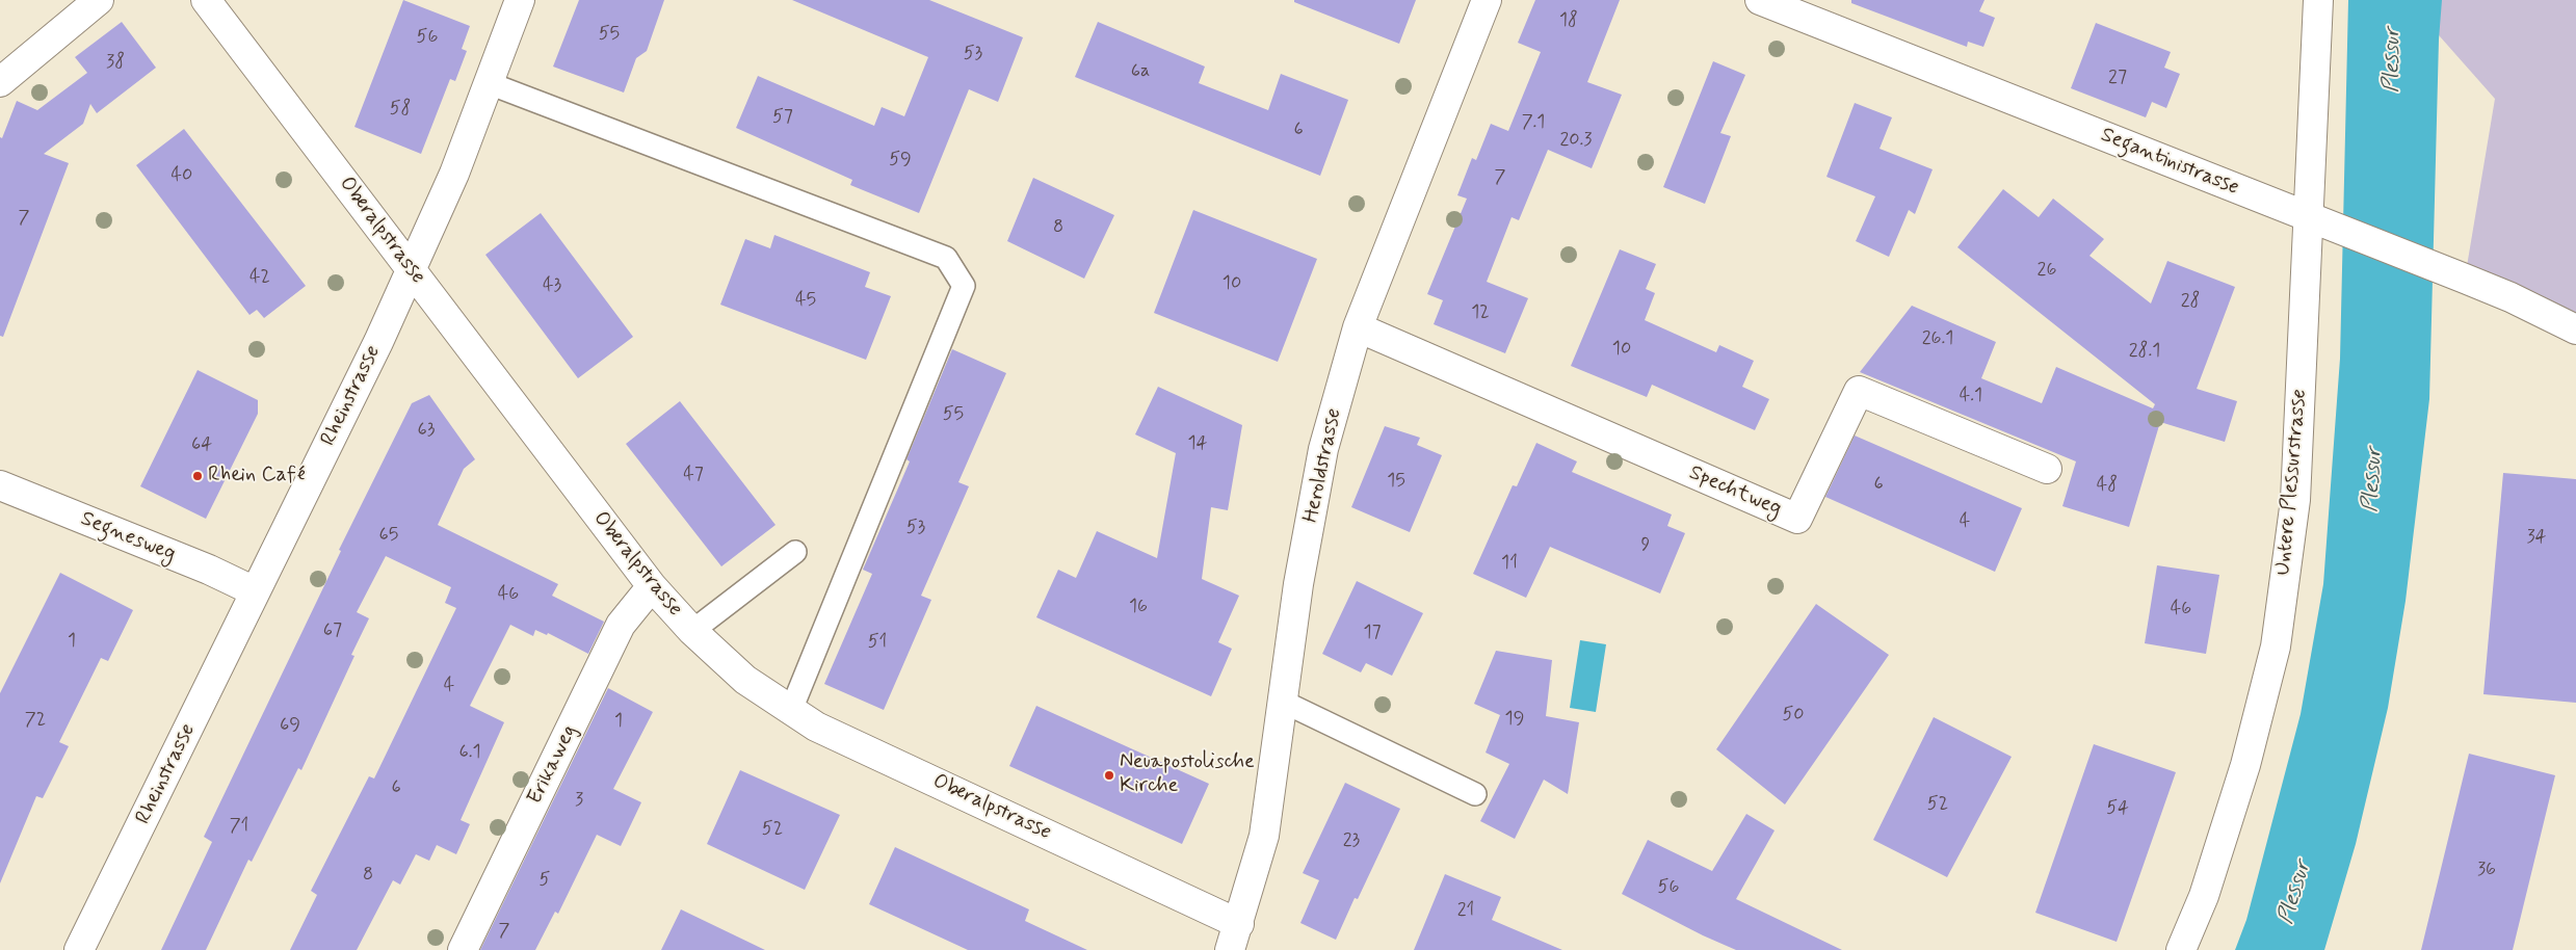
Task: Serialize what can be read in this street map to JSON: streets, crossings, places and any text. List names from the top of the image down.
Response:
{
  "streets": {
    "street": [
      "Segantinistrasse",
      "Oberalpstrasse",
      "Rheinstrasse",
      "Heroldstrasse",
      "Untere Plessurstrasse",
      "Spechtweg",
      "Segnesweg",
      "Erikaweg"
    ]
  },
  "crossings": [
    ["Segantinistrasse", "Untere Plessurstrasse"],
    ["Oberalpstrasse", "Rheinstrasse"],
    ["Oberalpstrasse", "Heroldstrasse"],
    ["Oberalpstrasse", "Erikaweg"],
    ["Rheinstrasse", "Segnesweg"],
    ["Heroldstrasse", "Spechtweg"]
  ],
  "water": ["Plessur"],
  "places": ["Rhein Café", "Neuapostolische Kirche"],
  "house_numbers": [
    "18",
    "55",
    "56",
    "53",
    "38",
    "6a",
    "27",
    "58",
    "57",
    "7.1",
    "6",
    "20.3",
    "59",
    "40",
    "7",
    "7",
    "8",
    "26",
    "42",
    "10",
    "43",
    "45",
    "28",
    "12",
    "26.1",
    "10",
    "28.1",
    "4.1",
    "55",
    "63",
    "14",
    "64",
    "47",
    "15",
    "6",
    "48",
    "4",
    "53",
    "65",
    "34",
    "9",
    "11",
    "46",
    "16",
    "46",
    "67",
    "17",
    "1",
    "51",
    "4",
    "50",
    "19",
    "72",
    "1",
    "69",
    "6.1",
    "6",
    "3",
    "52",
    "54",
    "71",
    "52",
    "23",
    "36",
    "8",
    "5",
    "56",
    "21",
    "7"
  ]
}
